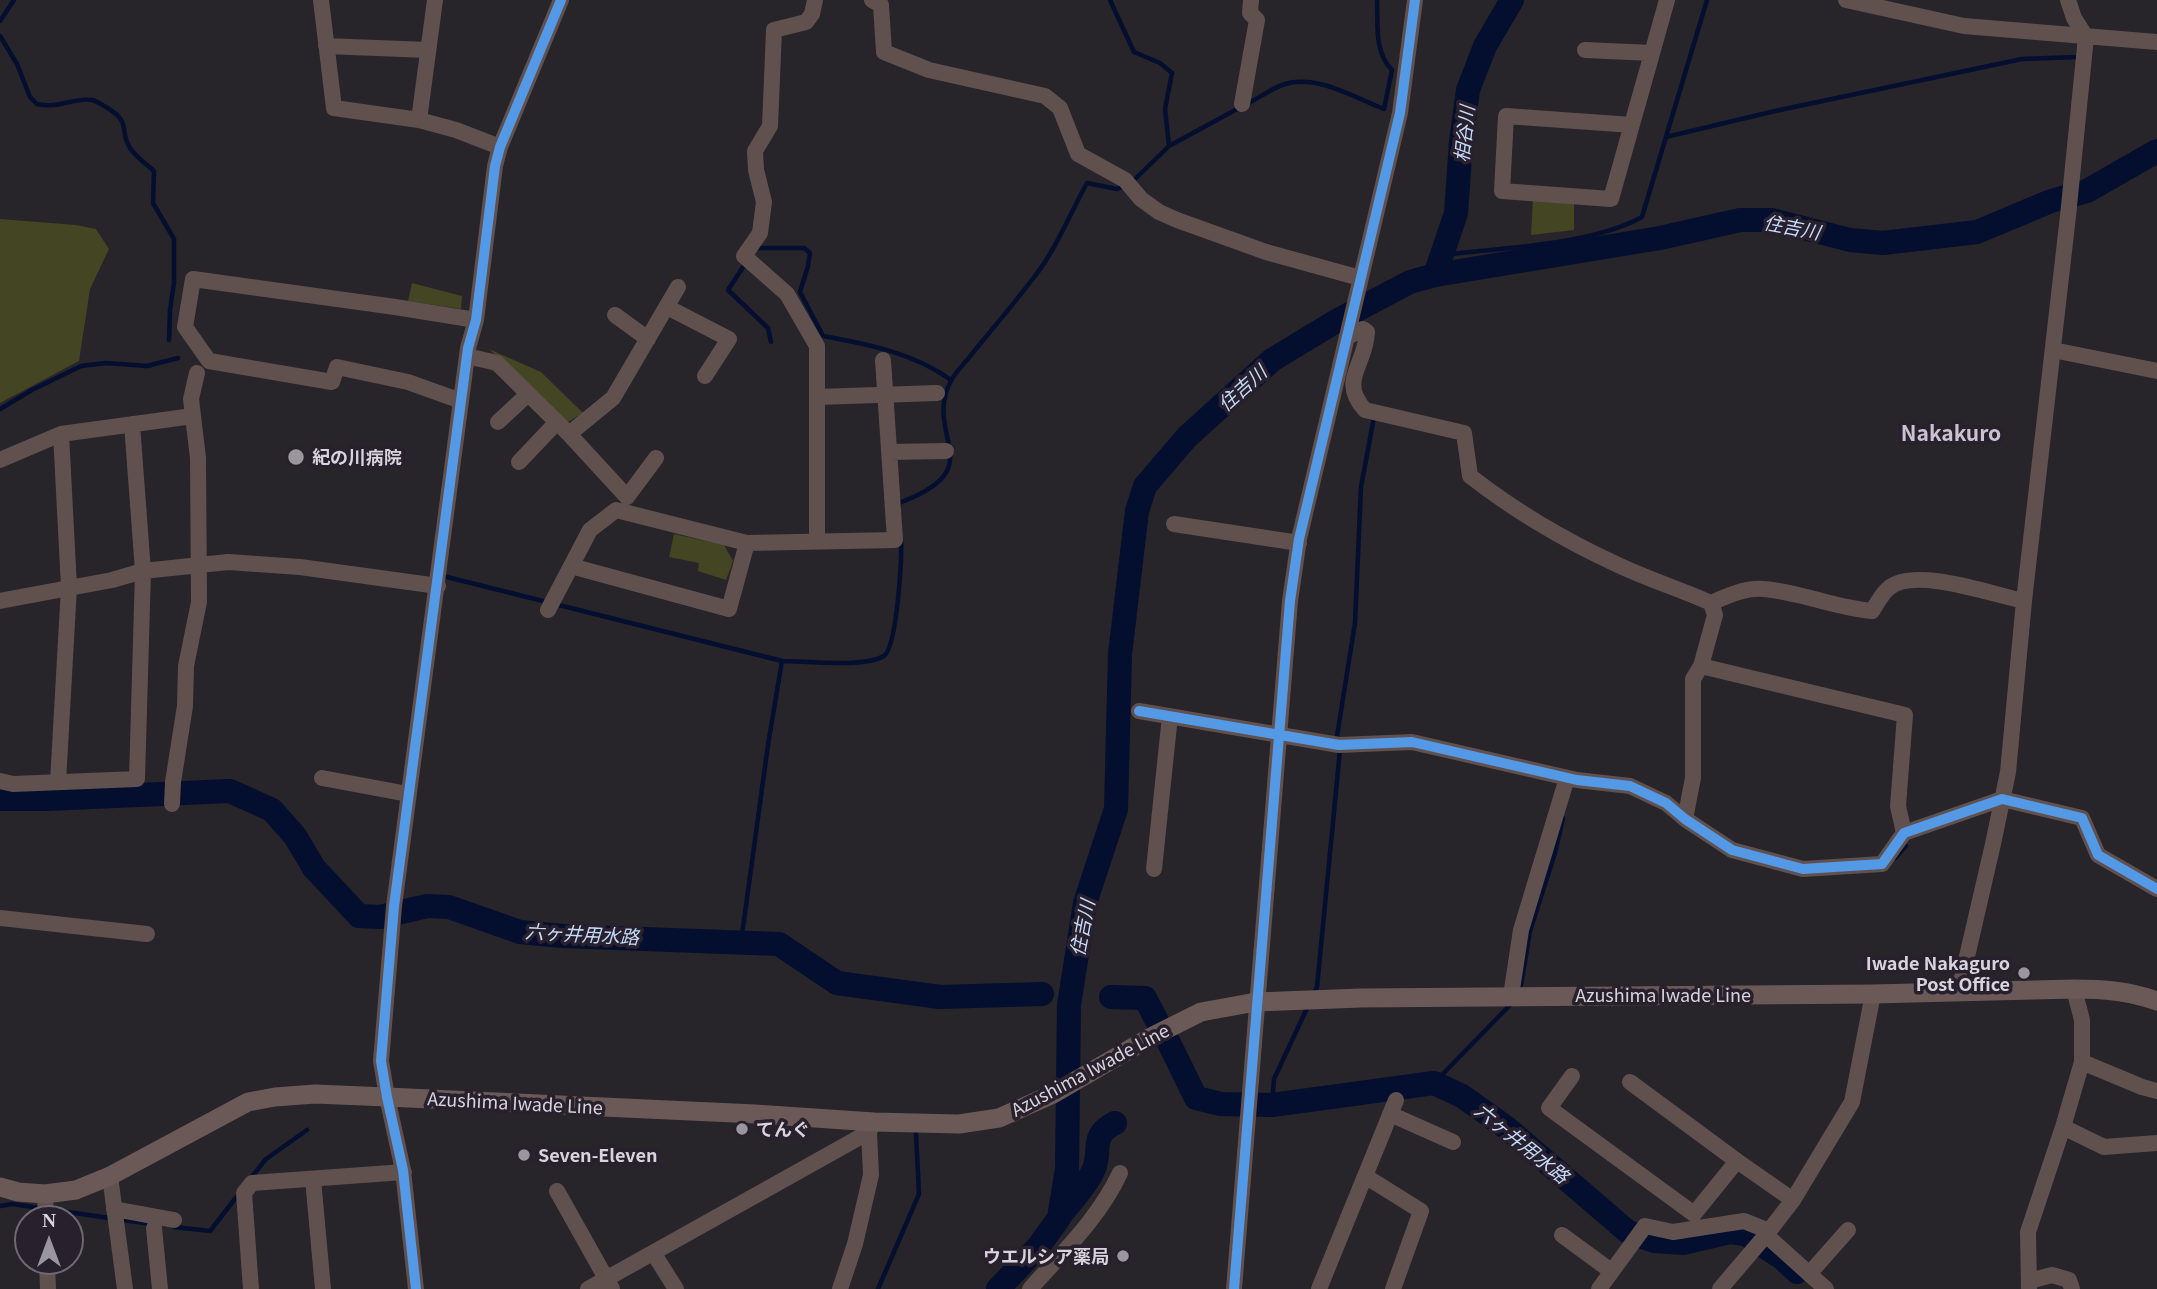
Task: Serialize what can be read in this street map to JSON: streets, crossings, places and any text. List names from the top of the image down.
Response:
{
  "streets": {
    "main road": ["Azushima Iwade Line"]
  },
  "districts": ["Nakakuro"],
  "water": ["相谷川", "住吉川", "六ヶ井用水路"],
  "places": [
    "紀の川病院",
    "Iwade Nakaguro Post Office",
    "てんぐ",
    "Seven-Eleven",
    "ウエルシア薬局"
  ],
  "north": "top"
}
